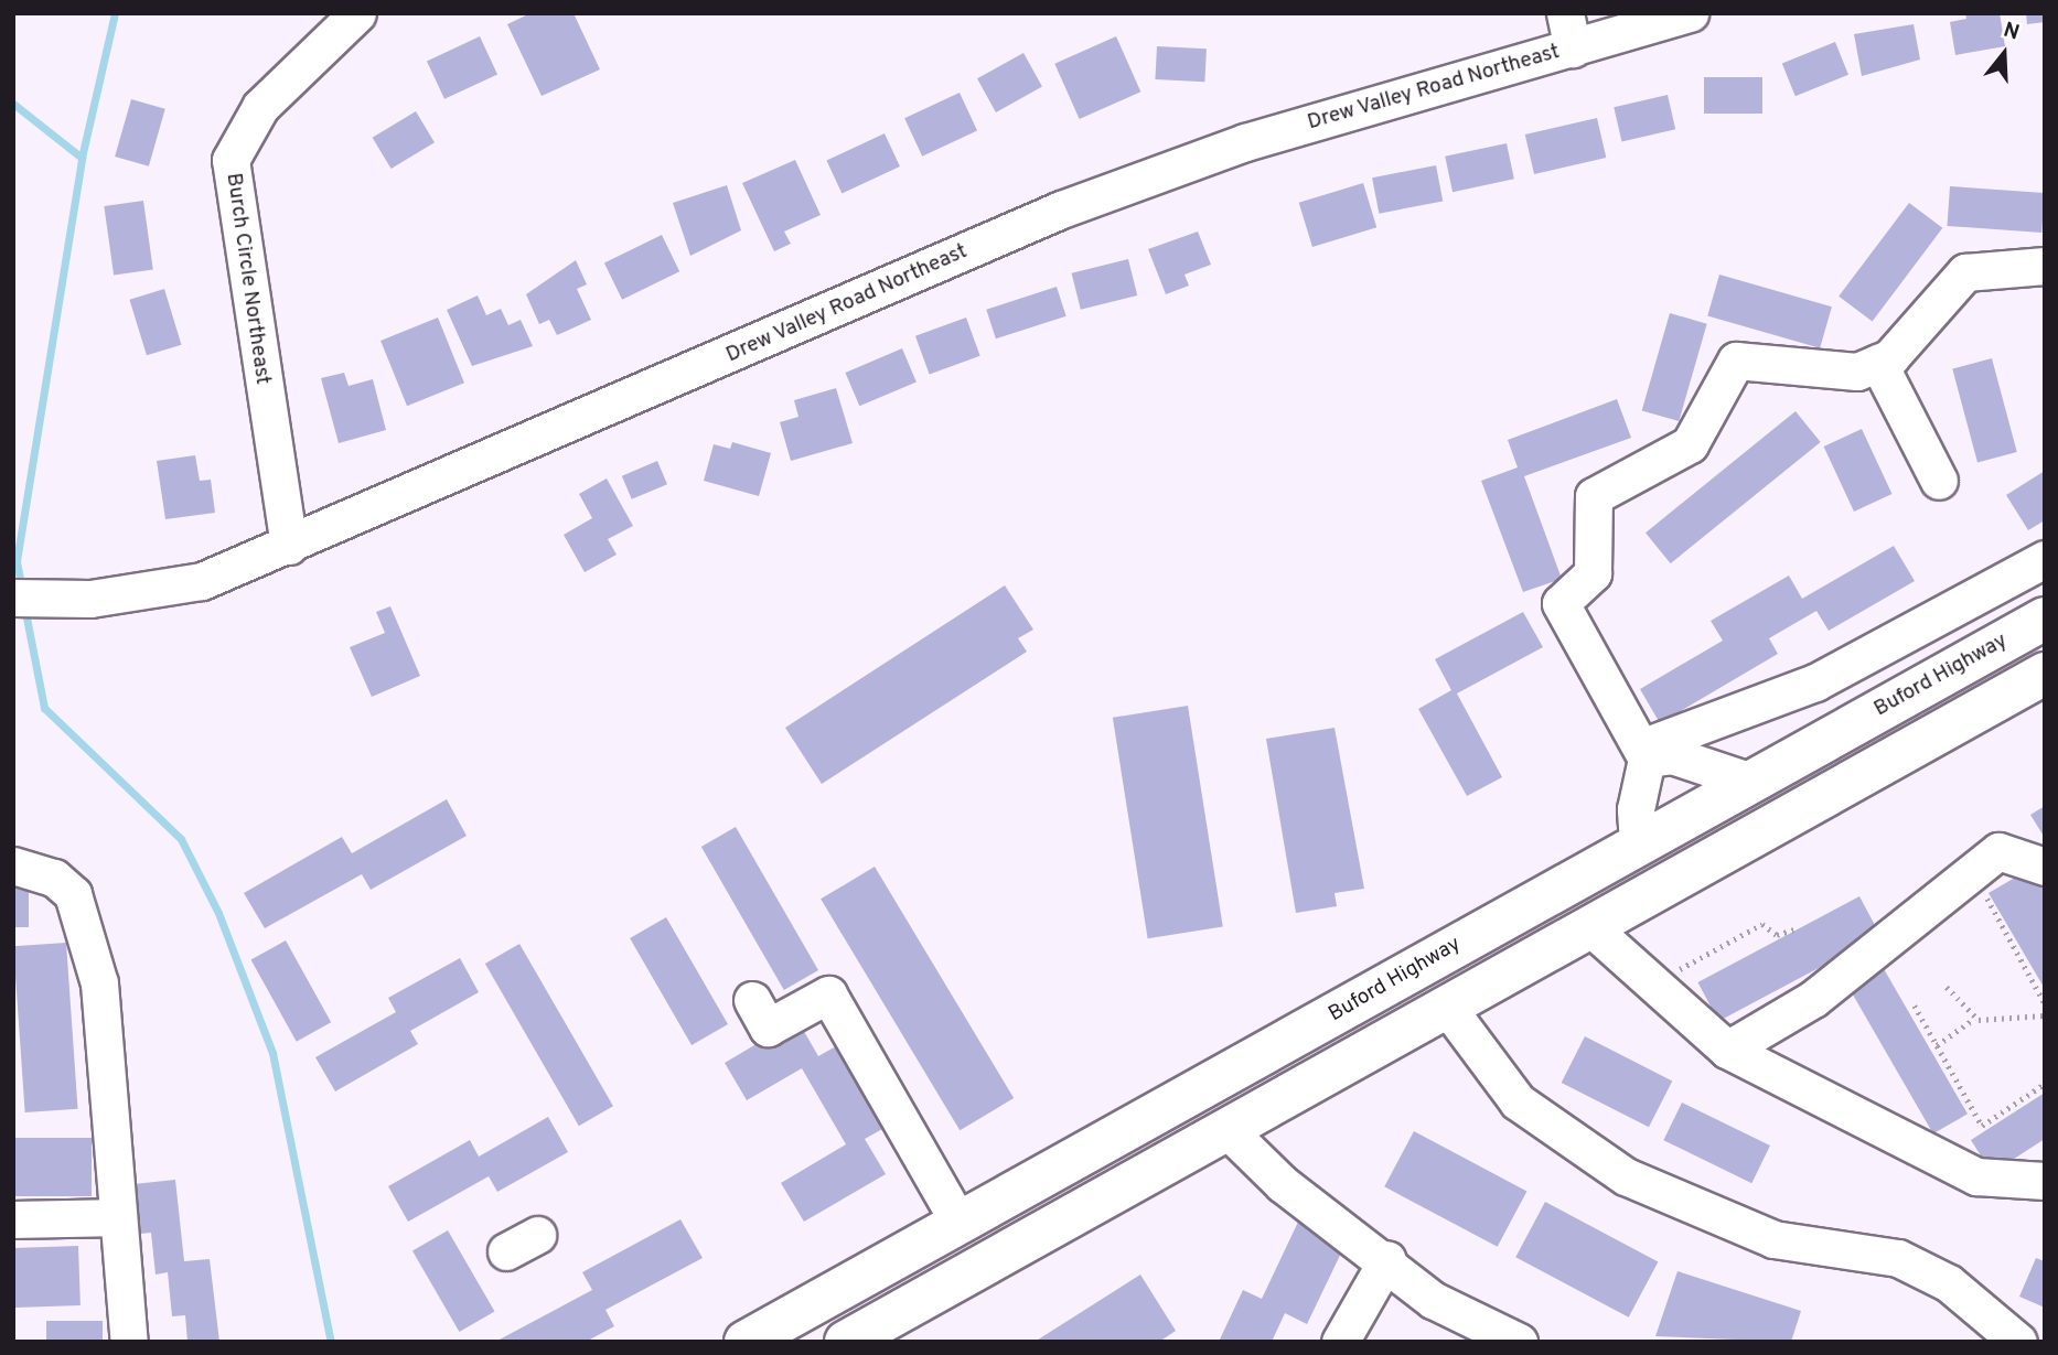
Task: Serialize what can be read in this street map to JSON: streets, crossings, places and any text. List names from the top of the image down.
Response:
{
  "streets": {
    "main road": ["Buford Highway"],
    "street": ["Drew Valley Road Northeast", "Burch Circle Northeast"]
  },
  "crossings": [
    ["Drew Valley Road Northeast", "Burch Circle Northeast"]
  ],
  "north": "top"
}
